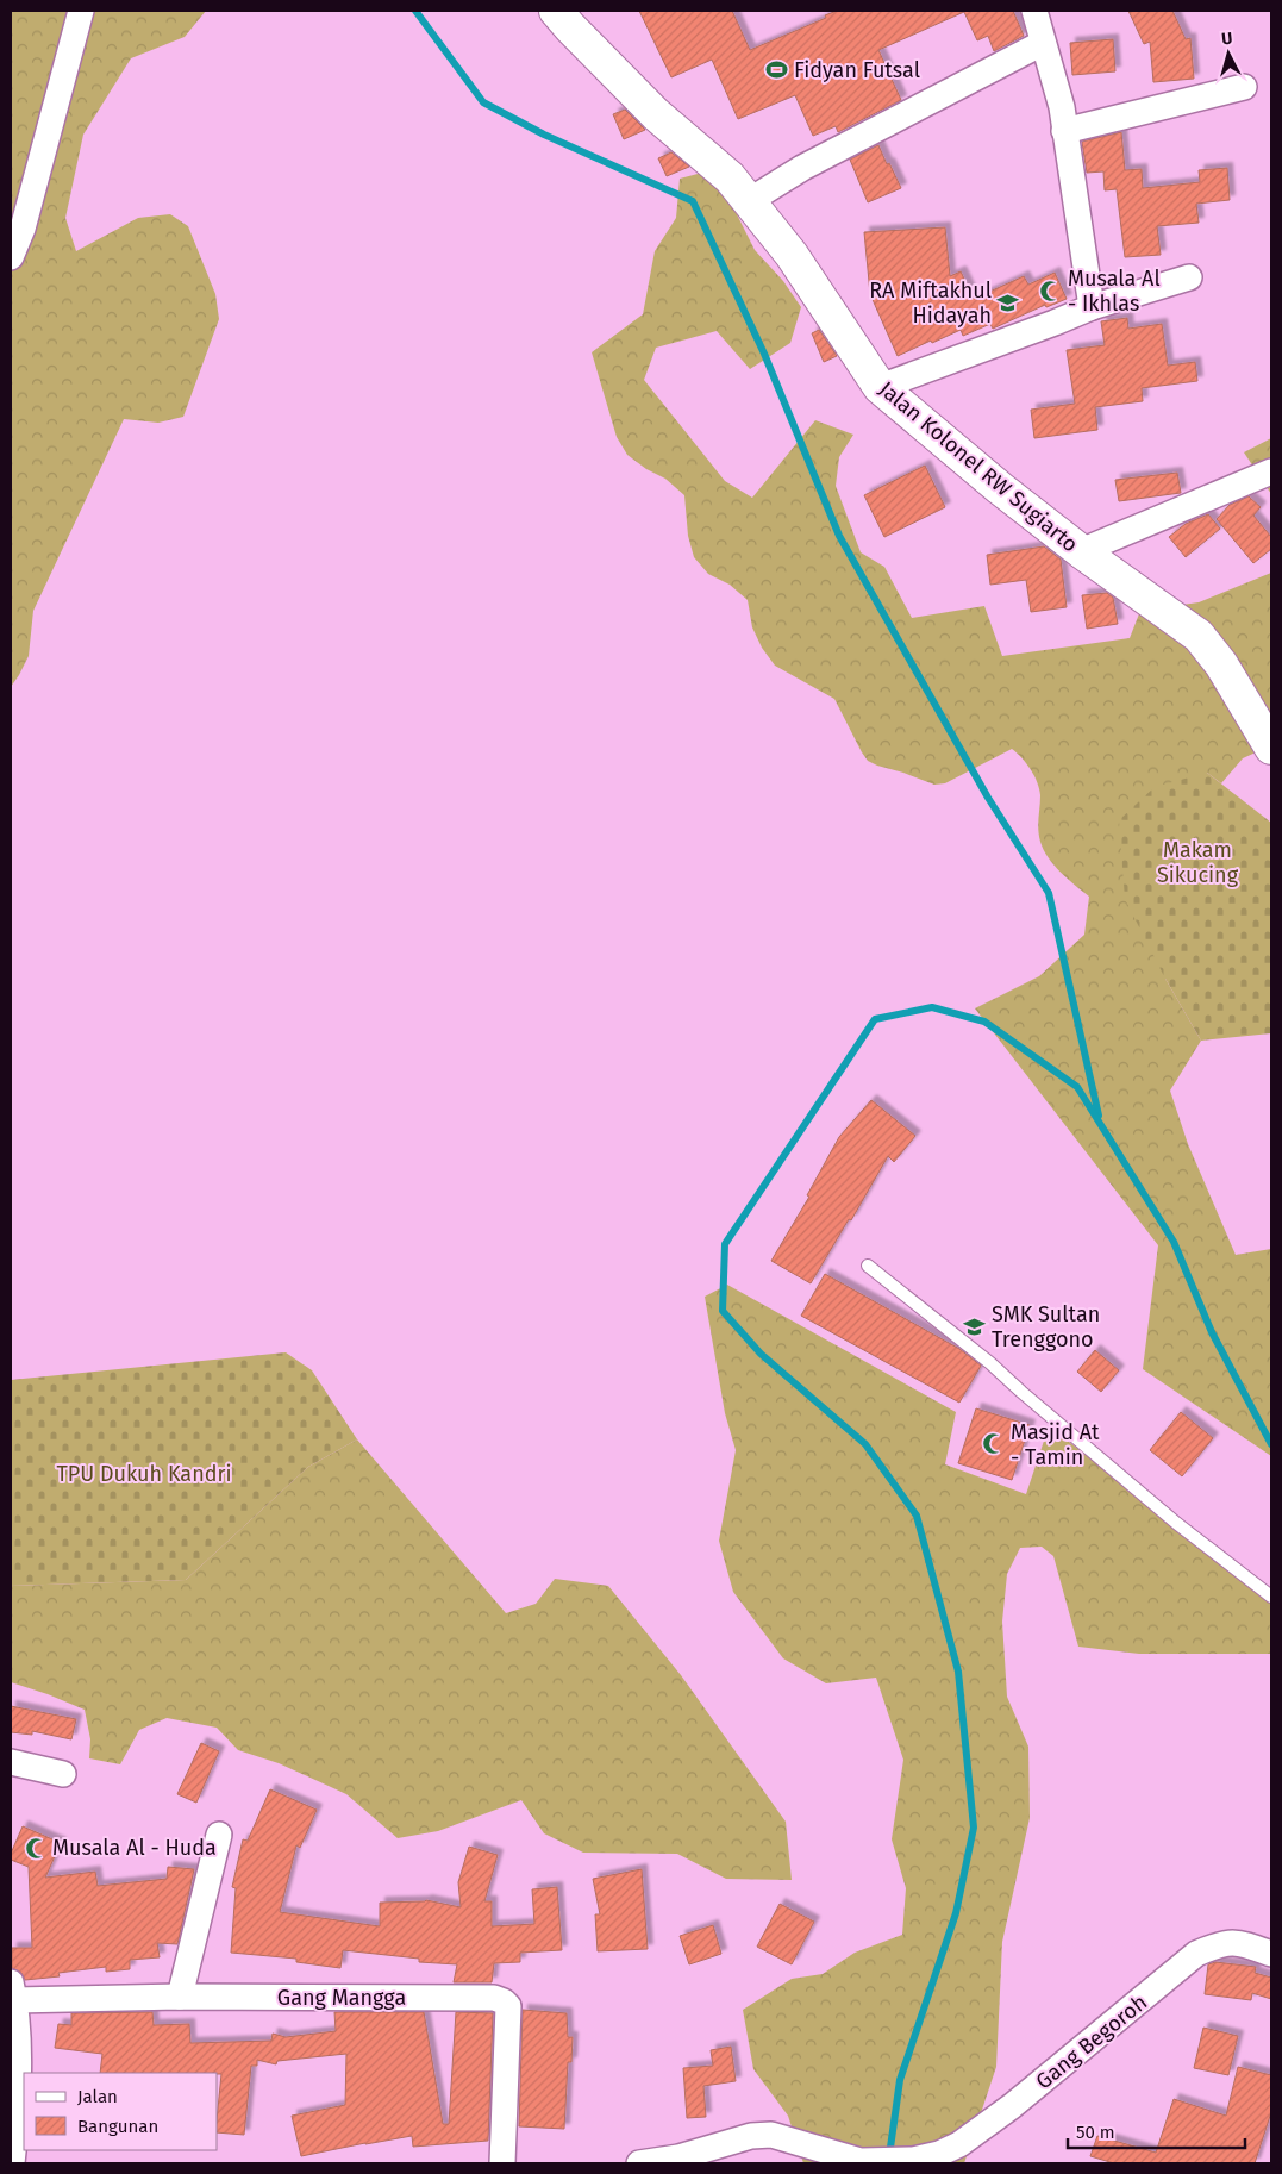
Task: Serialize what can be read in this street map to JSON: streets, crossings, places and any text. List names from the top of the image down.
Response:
{
  "streets": {
    "main road": ["Jalan Kolonel RW Sugiarto"],
    "street": ["Gang Mangga", "Gang Begoroh"]
  },
  "parks": ["Makam Sikucing", "TPU Dukuh Kandri"],
  "places": {
    "sports": ["Fidyan Futsal"],
    "mosque": ["Musala Al - Ikhlas", "Masjid At - Tamin", "Musala Al - Huda"],
    "school or university": ["RA Miftakhul Hidayah", "SMK Sultan Trenggono"]
  },
  "legend": ["Jalan", "Bangunan"],
  "scale_bar": "50 m",
  "north": "top"
}
